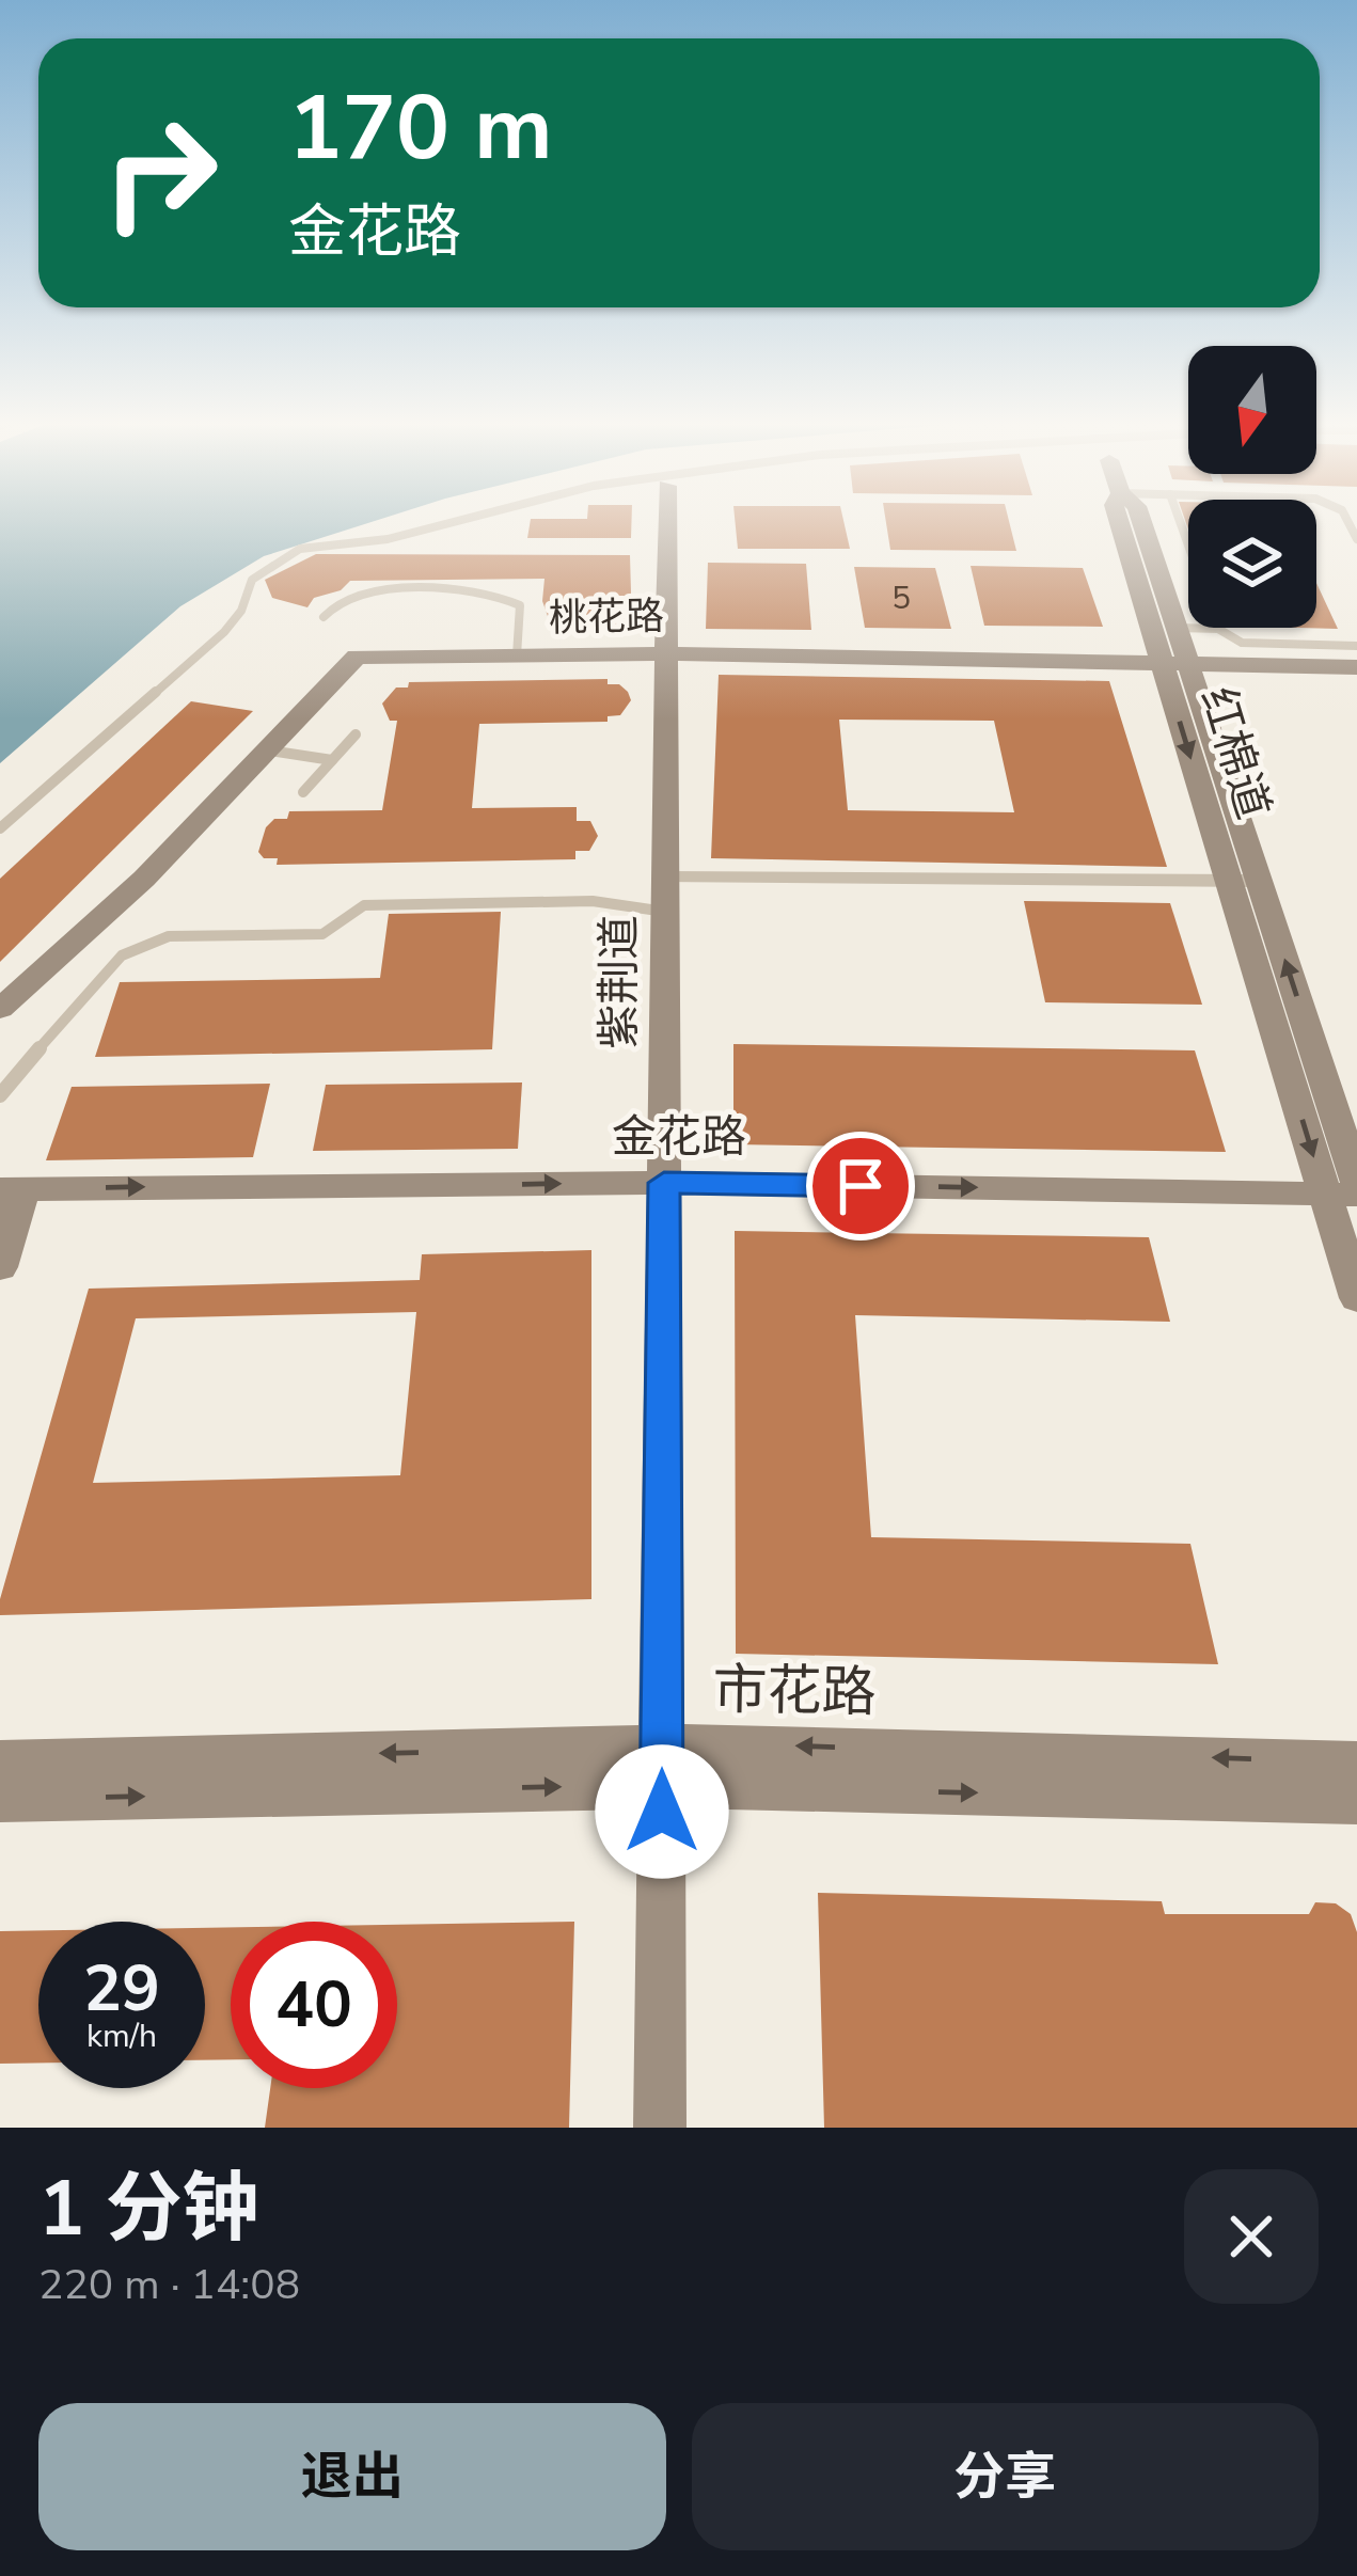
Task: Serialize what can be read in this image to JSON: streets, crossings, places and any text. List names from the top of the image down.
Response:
{
  "streets": {
    "main road": [
      "桃花路",
      "红棉道",
      "紫荆道",
      "金花路",
      "市花路"
    ]
  },
  "crossings": [
    ["桃花路", "红棉道"],
    ["桃花路", "紫荆道"],
    ["红棉道", "金花路"],
    ["紫荆道", "金花路"],
    ["紫荆道", "市花路"]
  ],
  "one_way": ["金花路"],
  "house_numbers": ["5"],
  "north": "bottom",
  "page": {
    "turn": ["170 m", "金花路"],
    "speed": "29 km/h",
    "limit": "40",
    "heading": ["1 分钟", "220 m · 14:08"],
    "buttons": ["退出", "分享"]
  }
}
